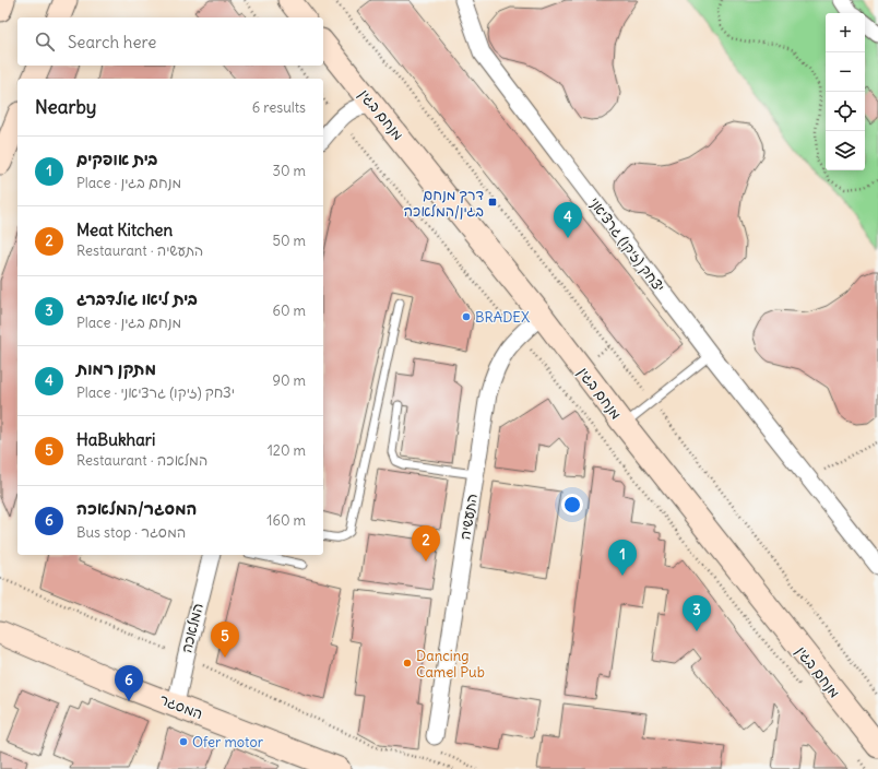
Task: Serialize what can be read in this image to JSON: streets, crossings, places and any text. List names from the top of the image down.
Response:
{
  "streets": {
    "street": [
      "מנחם בגין",
      "יצחק (זיקו) גרציאני",
      "התעשיה",
      "המלאכה",
      "המסגר"
    ]
  },
  "crossings": [
    ["מנחם בגין", "התעשיה"],
    ["המלאכה", "המסגר"]
  ],
  "places": {
    "transit": ["דרך מנחם בגין/המלאכה"],
    "other": ["BRADEX", "Dancing Camel Pub", "Ofer motor"]
  },
  "page": {
    "map_buttons": ["+", "−"],
    "search": "Search here",
    "heading": ["Nearby", "6 results"],
    "list": [
      {
        "mark": "1",
        "name": "בית אופקים",
        "note": "Place · מנחם בגין",
        "value": "30 m"
      },
      {
        "mark": "2",
        "name": "Meat Kitchen",
        "note": "Restaurant · התעשיה",
        "value": "50 m"
      },
      {
        "mark": "3",
        "name": "בית ליאו גולדברג",
        "note": "Place · מנחם בגין",
        "value": "60 m"
      },
      {
        "mark": "4",
        "name": "מתקן רמות",
        "note": "Place · יצחק (זיקו) גרציאני",
        "value": "90 m"
      },
      {
        "mark": "5",
        "name": "HaBukhari",
        "note": "Restaurant · המלאכה",
        "value": "120 m"
      },
      {
        "mark": "6",
        "name": "המסגר/המלאכה",
        "note": "Bus stop · המסגר",
        "value": "160 m"
      }
    ],
    "pins": [
      "4",
      "2",
      "1",
      "3",
      "5",
      "6"
    ]
  }
}
